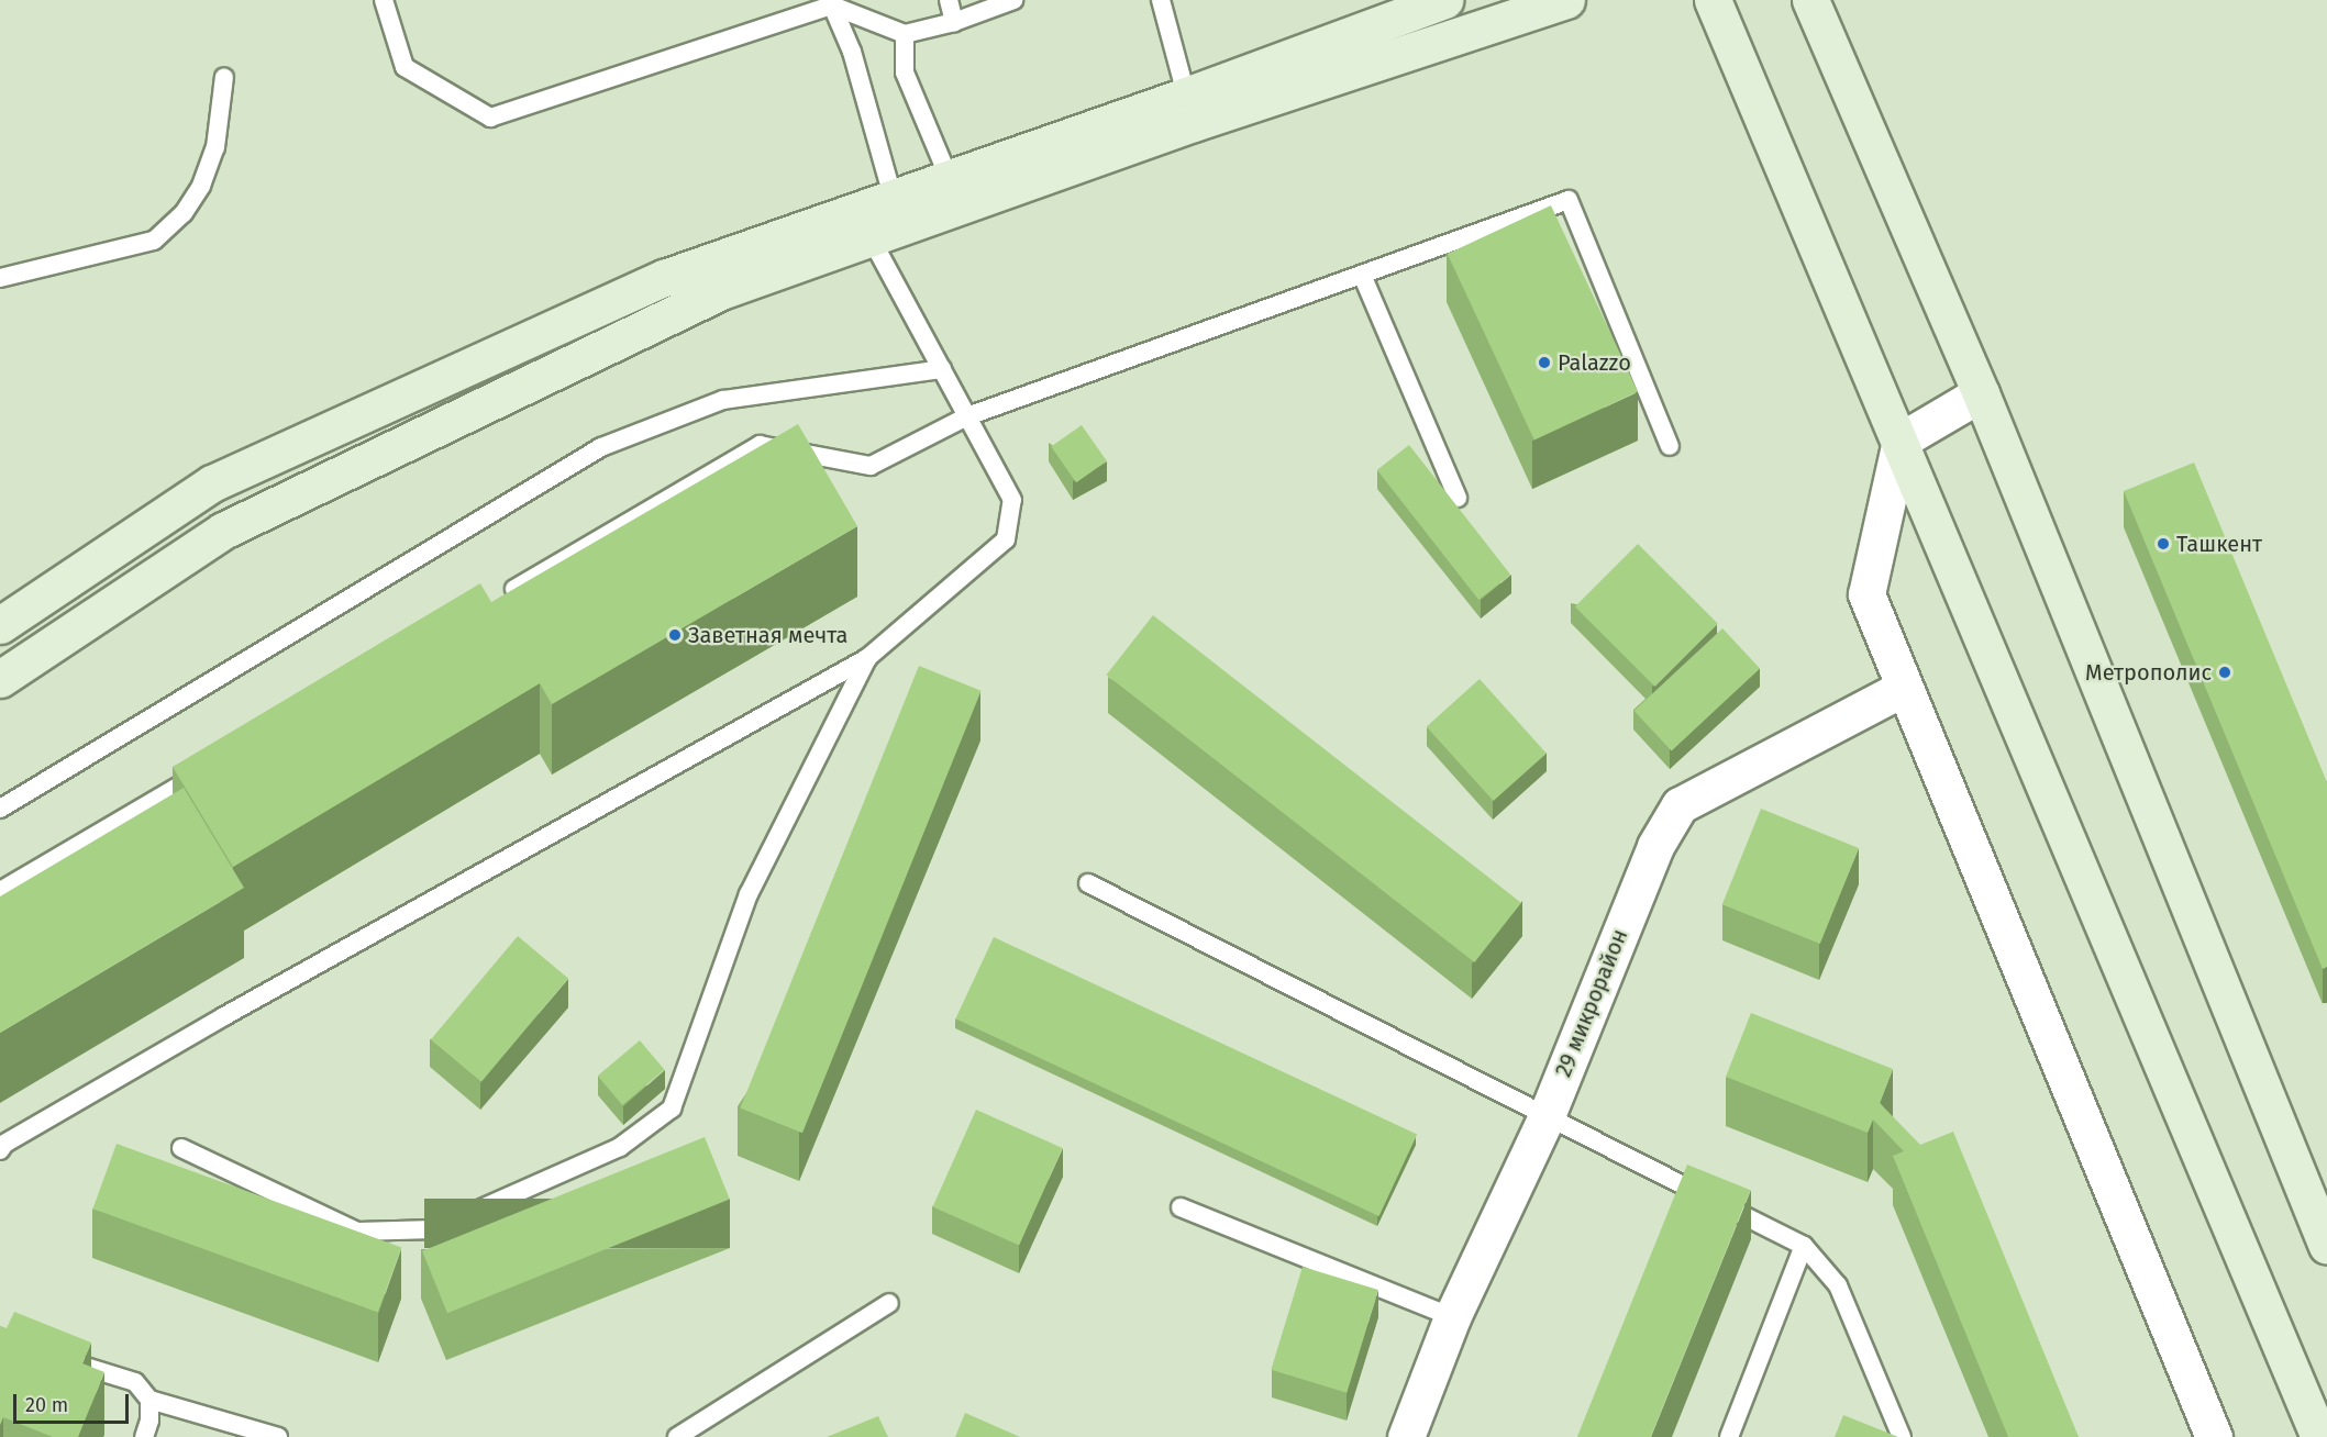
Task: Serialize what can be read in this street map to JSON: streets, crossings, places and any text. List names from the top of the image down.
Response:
{
  "streets": {
    "street": ["29 микрорайон"]
  },
  "places": [
    "Palazzo",
    "Ташкент",
    "Заветная мечта",
    "Метрополис"
  ],
  "scale_bar": "20 m"
}
